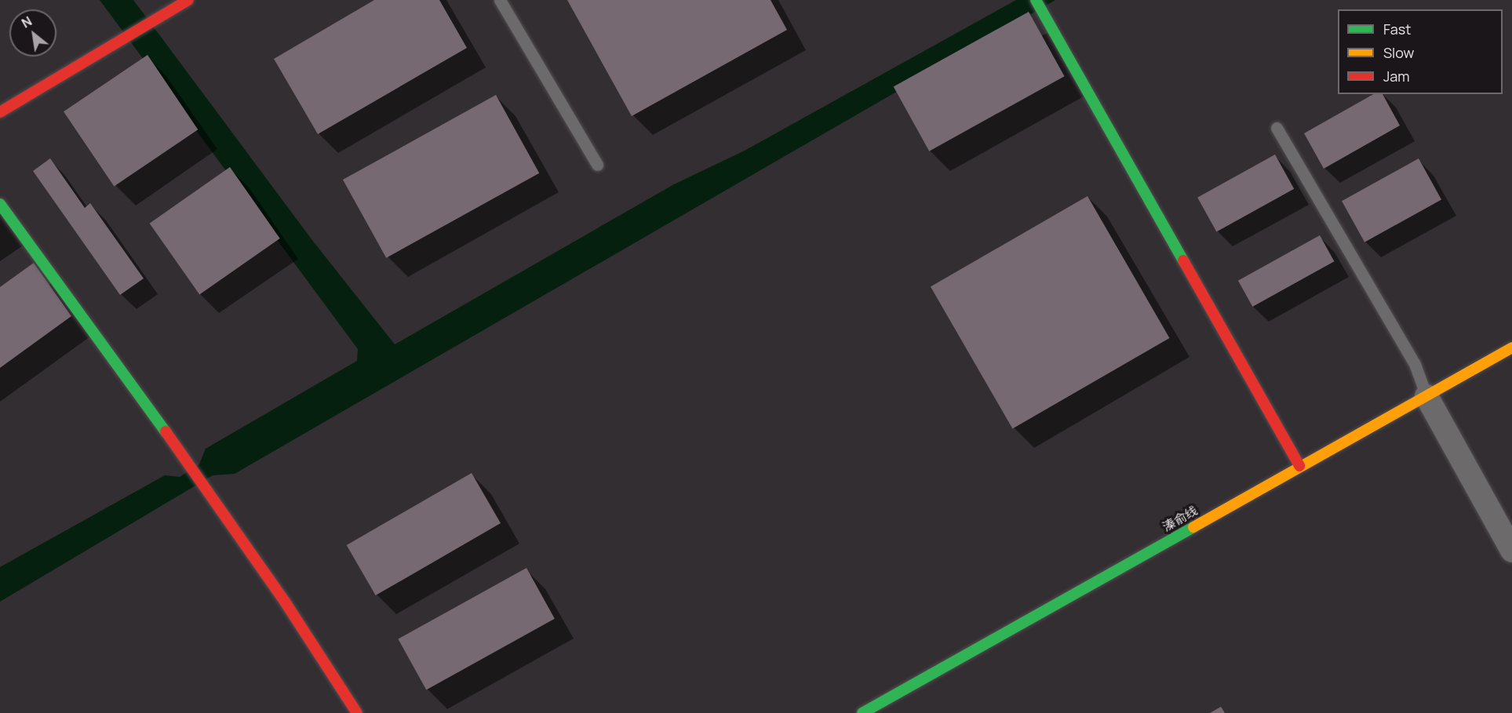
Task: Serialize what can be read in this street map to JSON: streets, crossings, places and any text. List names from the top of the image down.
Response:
{
  "streets": {
    "street": ["溱俞线"]
  },
  "legend": ["Fast", "Slow", "Jam"],
  "north": "top left"
}
